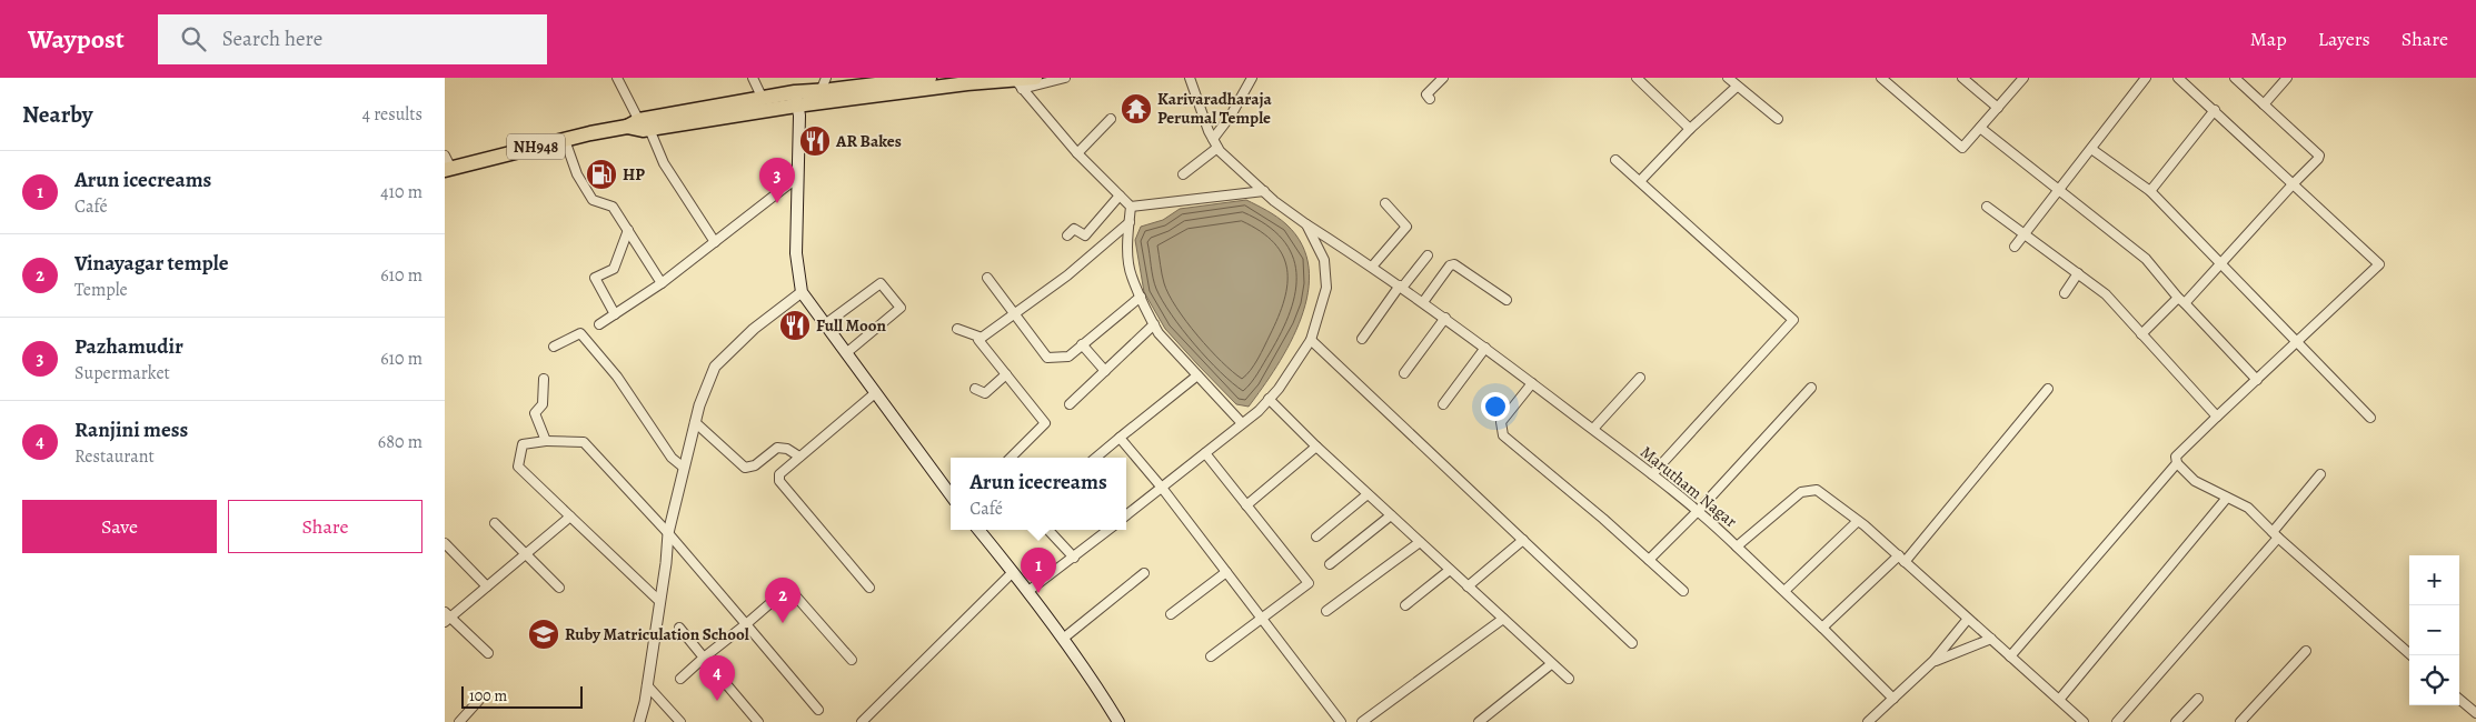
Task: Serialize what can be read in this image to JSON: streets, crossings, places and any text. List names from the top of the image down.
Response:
{
  "streets": {
    "highway": ["NH948"],
    "street": ["Marutham Nagar"]
  },
  "places": {
    "temple": ["Karivaradharaja Perumal Temple"],
    "restaurant": ["AR Bakes", "Full Moon"],
    "fuel station": ["HP"],
    "school or university": ["Ruby Matriculation School"]
  },
  "scale_bar": "100 m",
  "page": {
    "header": "Waypost",
    "search": "Search here",
    "nav": ["Map", "Layers", "Share"],
    "heading": ["Nearby", "4 results"],
    "list": [
      {
        "mark": "1",
        "name": "Arun icecreams",
        "note": "Café",
        "value": "410 m"
      },
      {
        "mark": "2",
        "name": "Vinayagar temple",
        "note": "Temple",
        "value": "610 m"
      },
      {
        "mark": "3",
        "name": "Pazhamudir",
        "note": "Supermarket",
        "value": "610 m"
      },
      {
        "mark": "4",
        "name": "Ranjini mess",
        "note": "Restaurant",
        "value": "680 m"
      }
    ],
    "pins": [
      "3",
      "1",
      "2",
      "4"
    ],
    "popup": ["Arun icecreams", "Café"],
    "buttons": ["Save", "Share"],
    "map_buttons": ["+", "−"],
    "scale": "100 m"
  }
}
